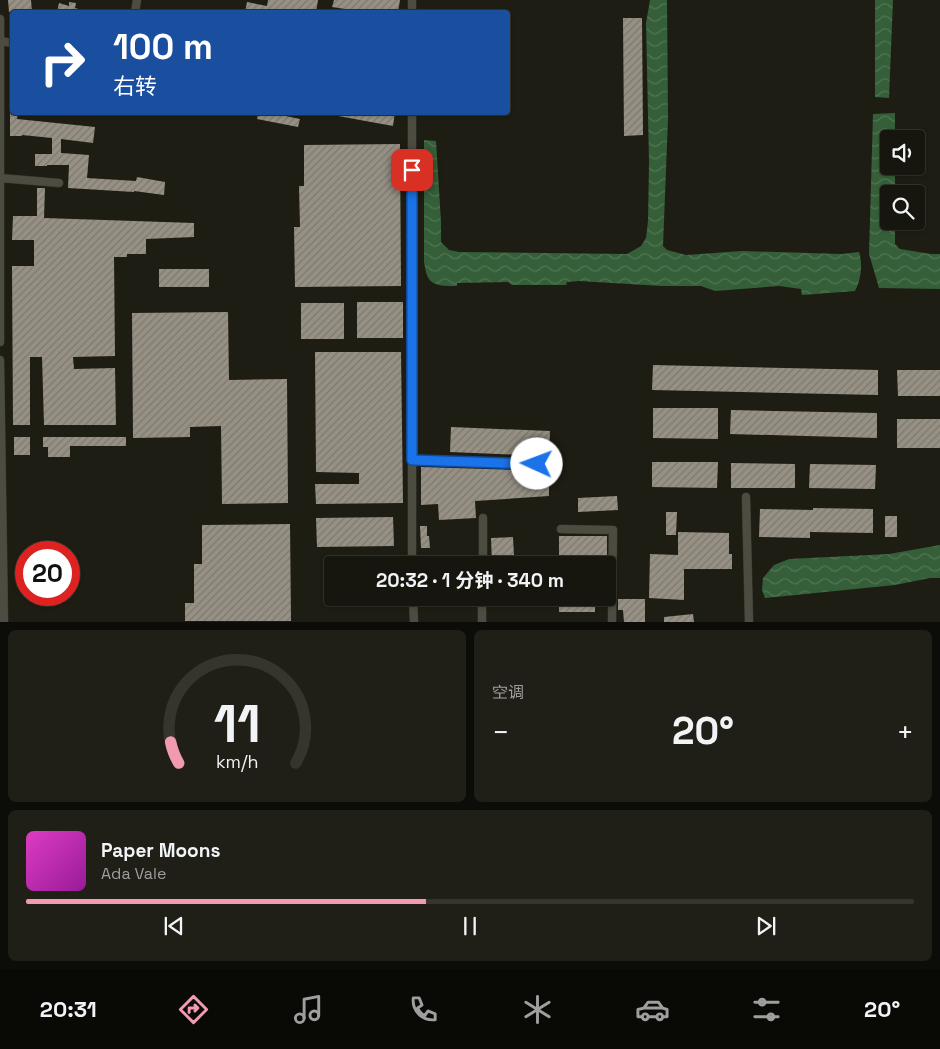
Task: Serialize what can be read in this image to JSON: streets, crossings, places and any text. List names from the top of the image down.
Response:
{
  "page": {
    "turn": ["100 m", "右转"],
    "limit": "20",
    "trip": "20:32 · 1 分钟 · 340 m",
    "tile": "空调",
    "heat": ["−", "20°", "+"],
    "song": ["Paper Moons", "Ada Vale"],
    "tabs": ["20:31", "20°"],
    "gauge": ["11", "km/h"]
  }
}
